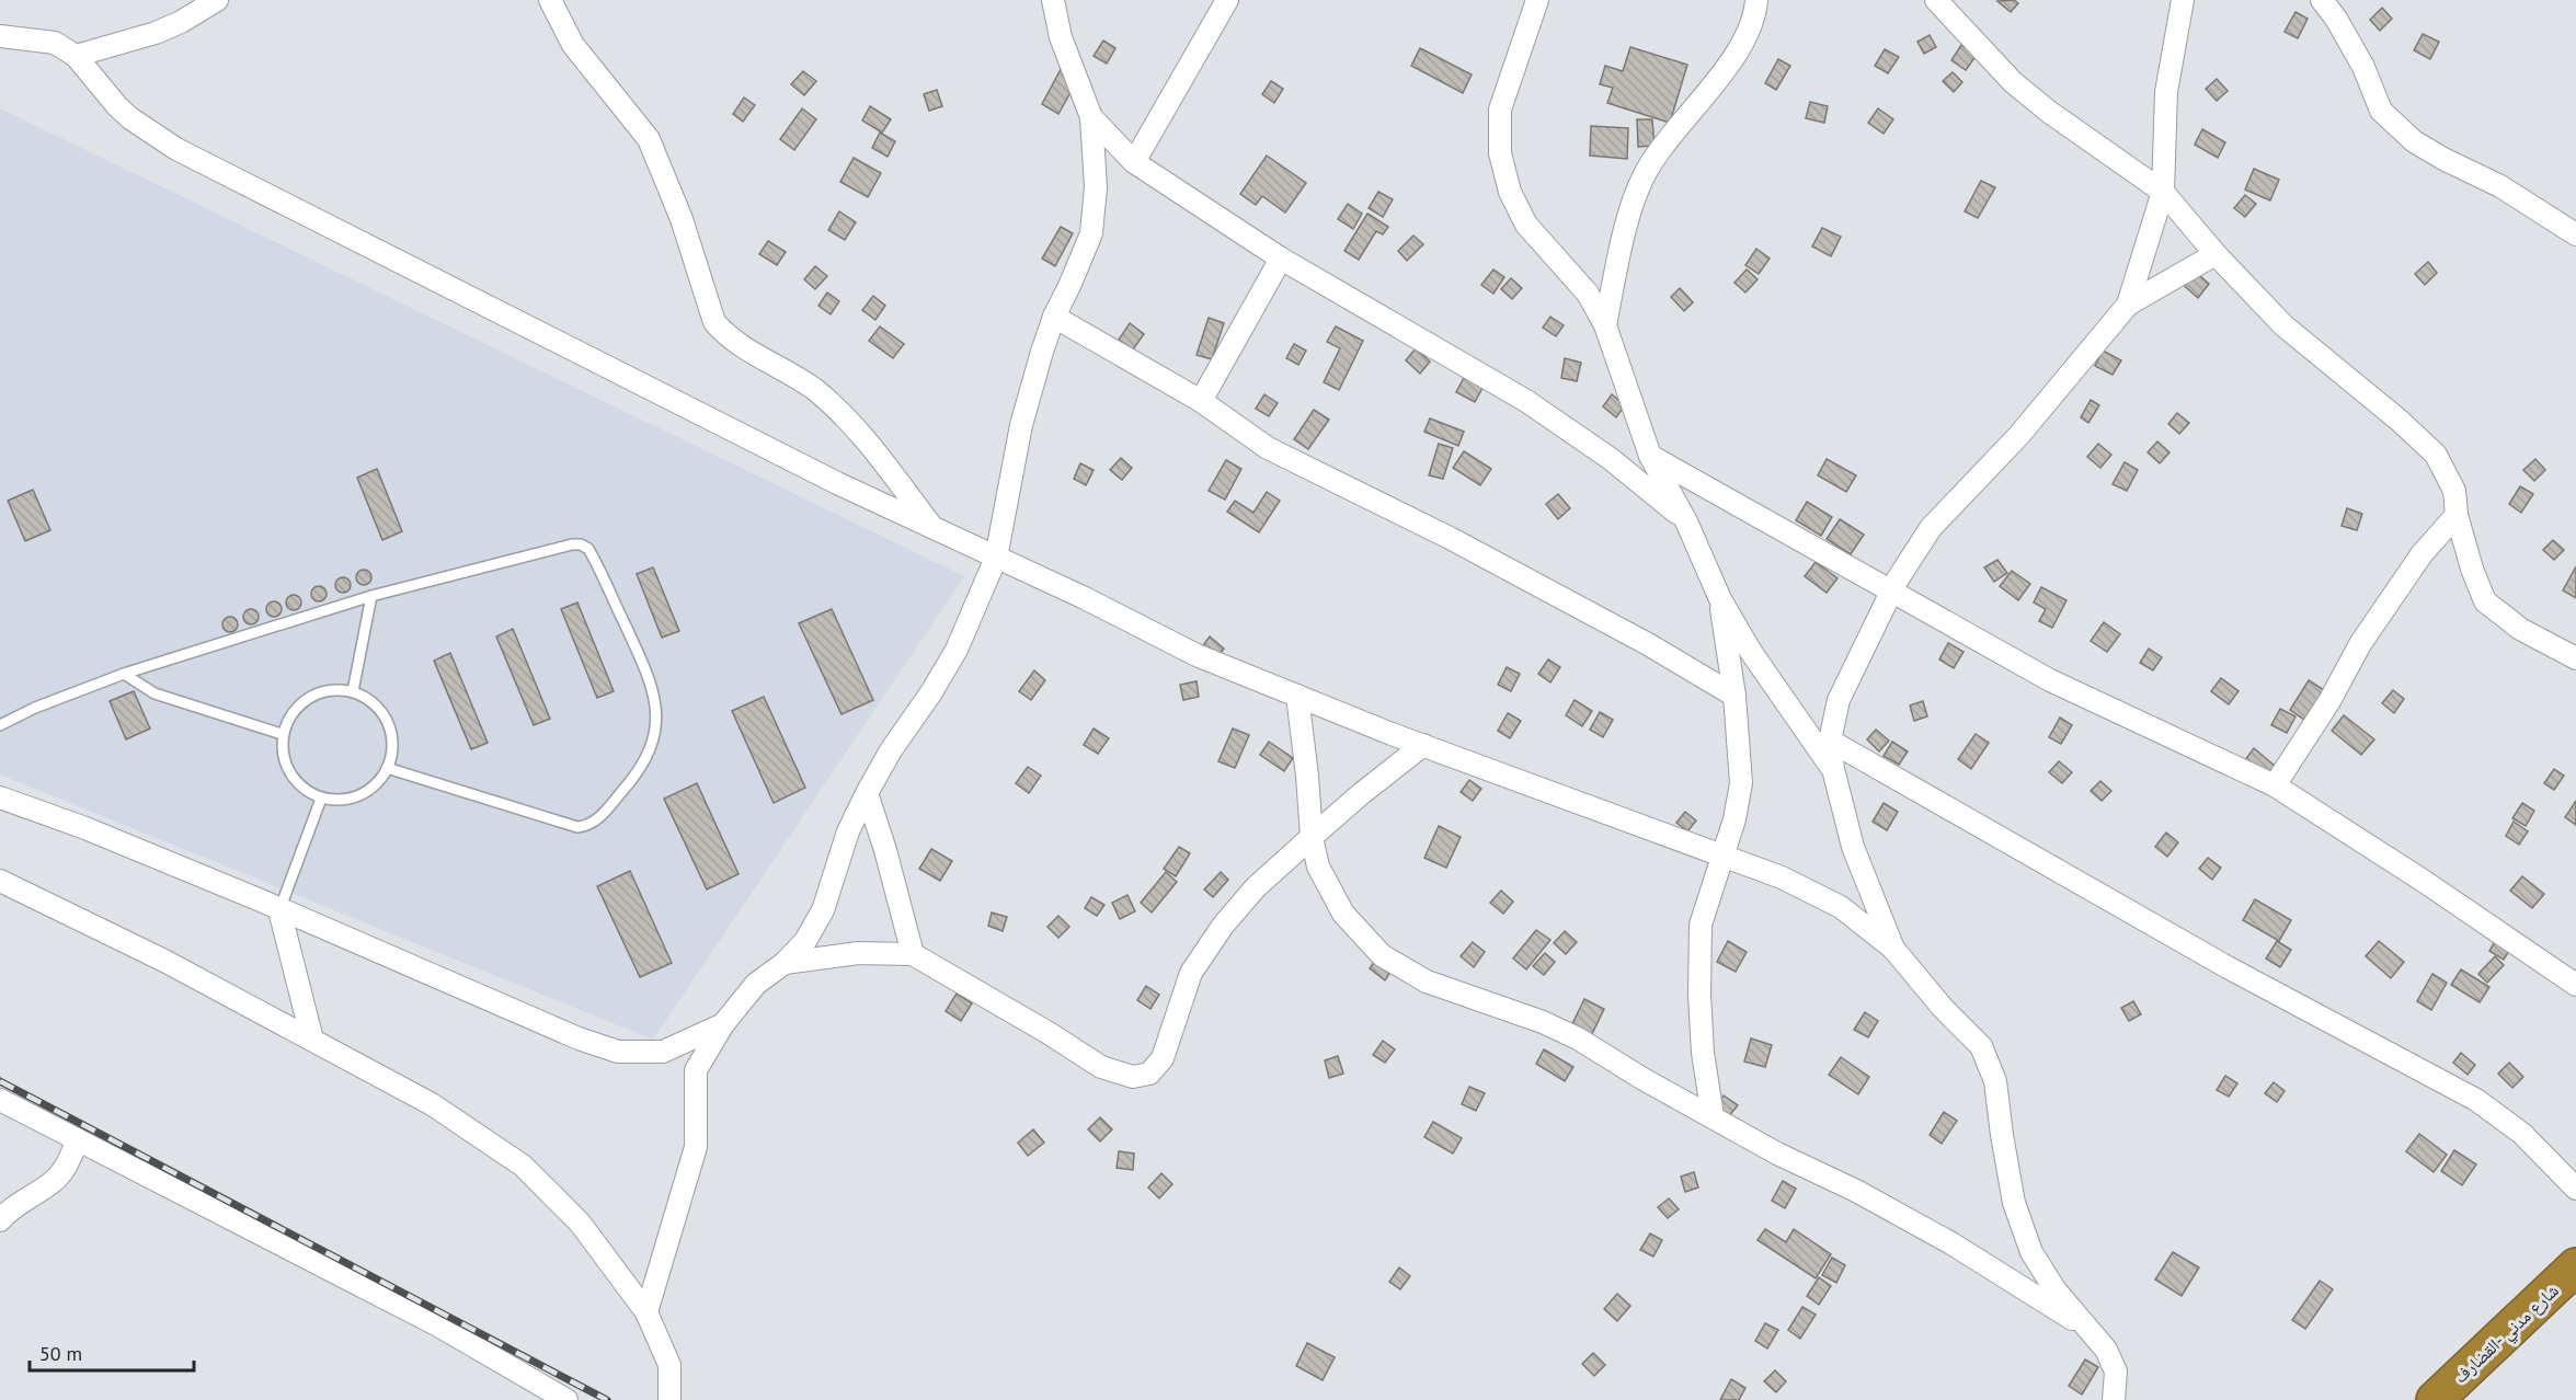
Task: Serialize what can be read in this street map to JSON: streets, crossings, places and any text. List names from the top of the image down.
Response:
{
  "streets": {
    "highway": ["شارع مدني -القضارف"]
  },
  "scale_bar": "50 m"
}
